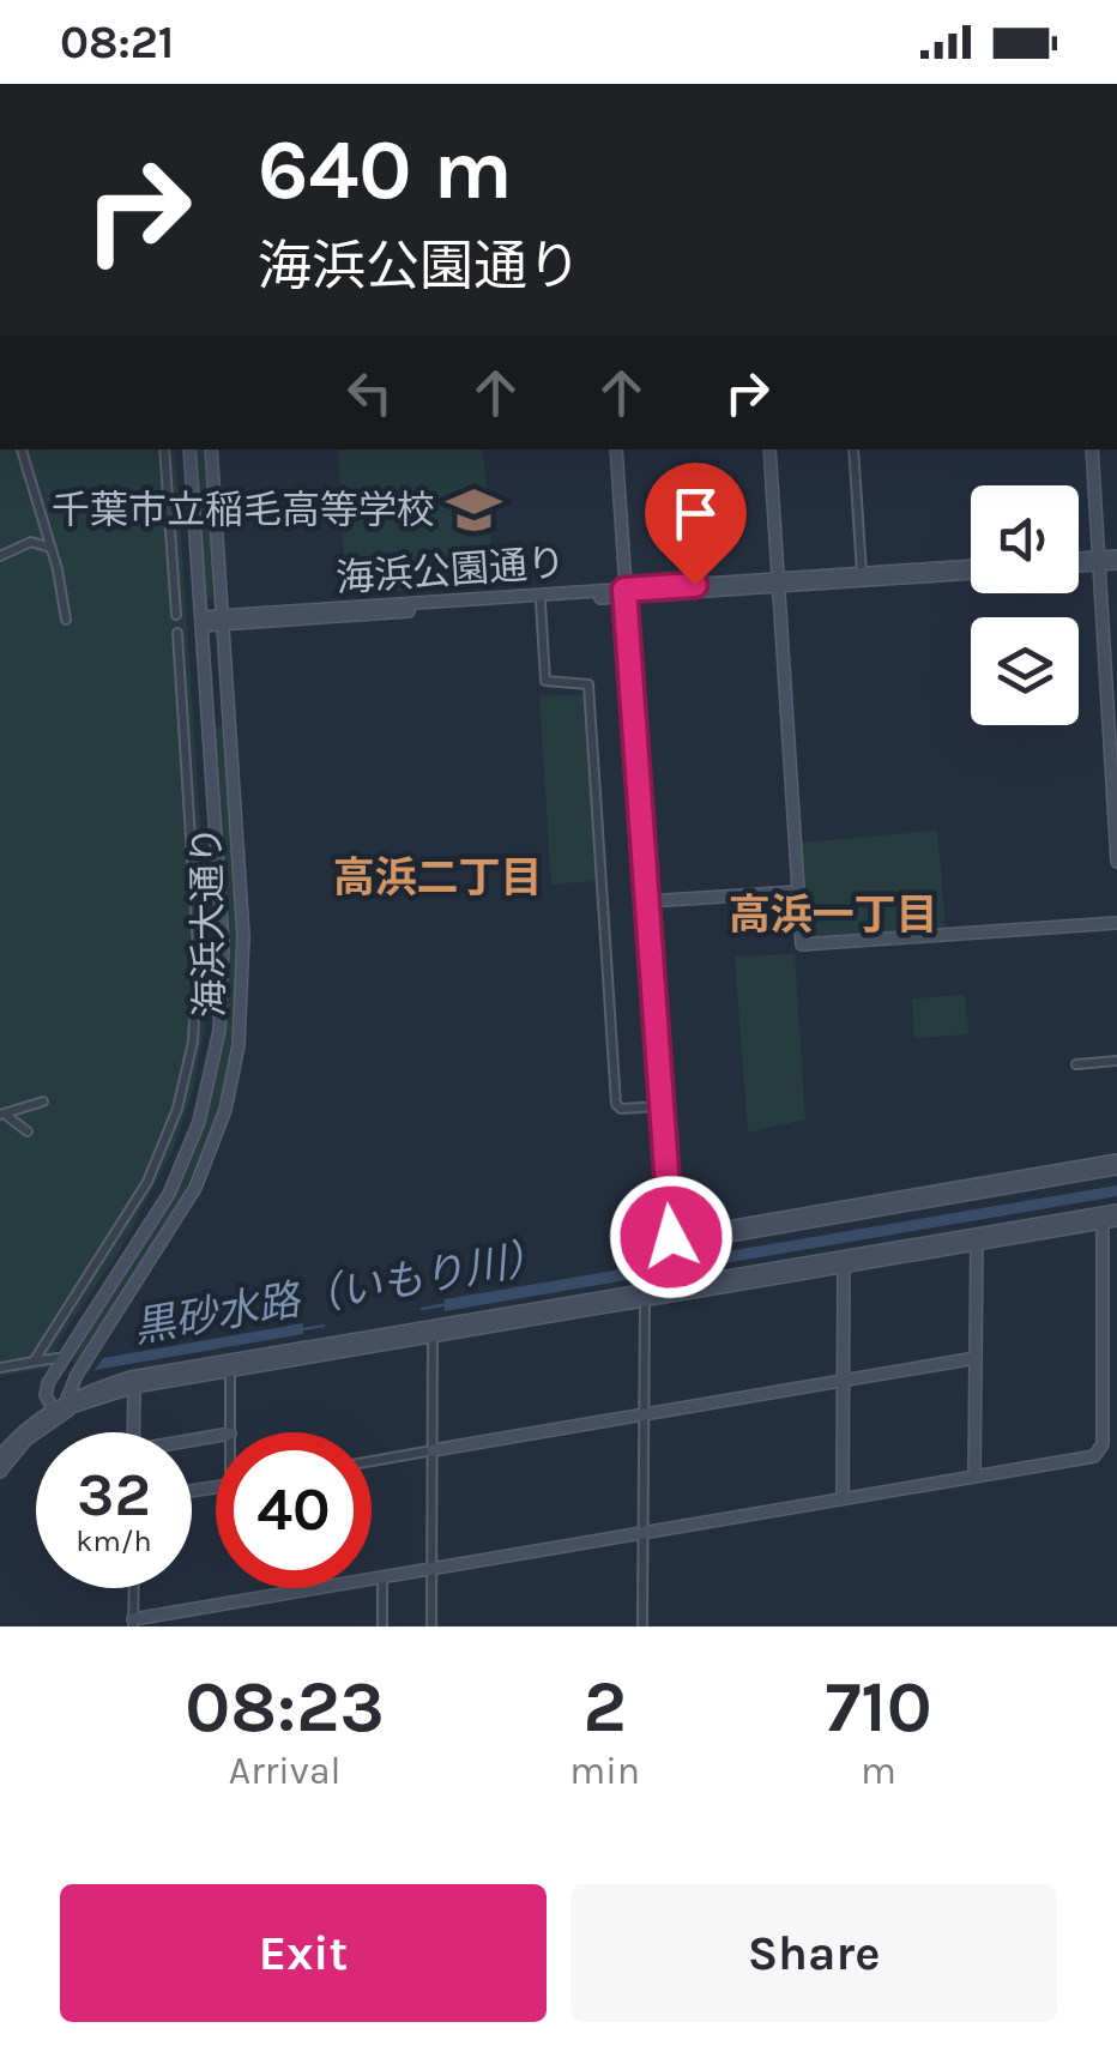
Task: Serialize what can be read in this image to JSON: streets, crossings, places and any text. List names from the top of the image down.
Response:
{
  "streets": {
    "street": ["海浜公園通り", "海浜大通り"]
  },
  "crossings": [
    ["海浜公園通り", "海浜大通り"]
  ],
  "districts": ["高浜二丁目", "高浜一丁目"],
  "water": ["黒砂水路（いもり川）"],
  "places": {
    "school or university": ["千葉市立稲毛高等学校"]
  },
  "page": {
    "status": "08:21",
    "turn": ["640 m", "海浜公園通り"],
    "speed": "32 km/h",
    "limit": "40",
    "eta": [
      "08:23",
      "Arrival",
      "2",
      "min",
      "710",
      "m"
    ],
    "buttons": ["Exit", "Share"]
  }
}
